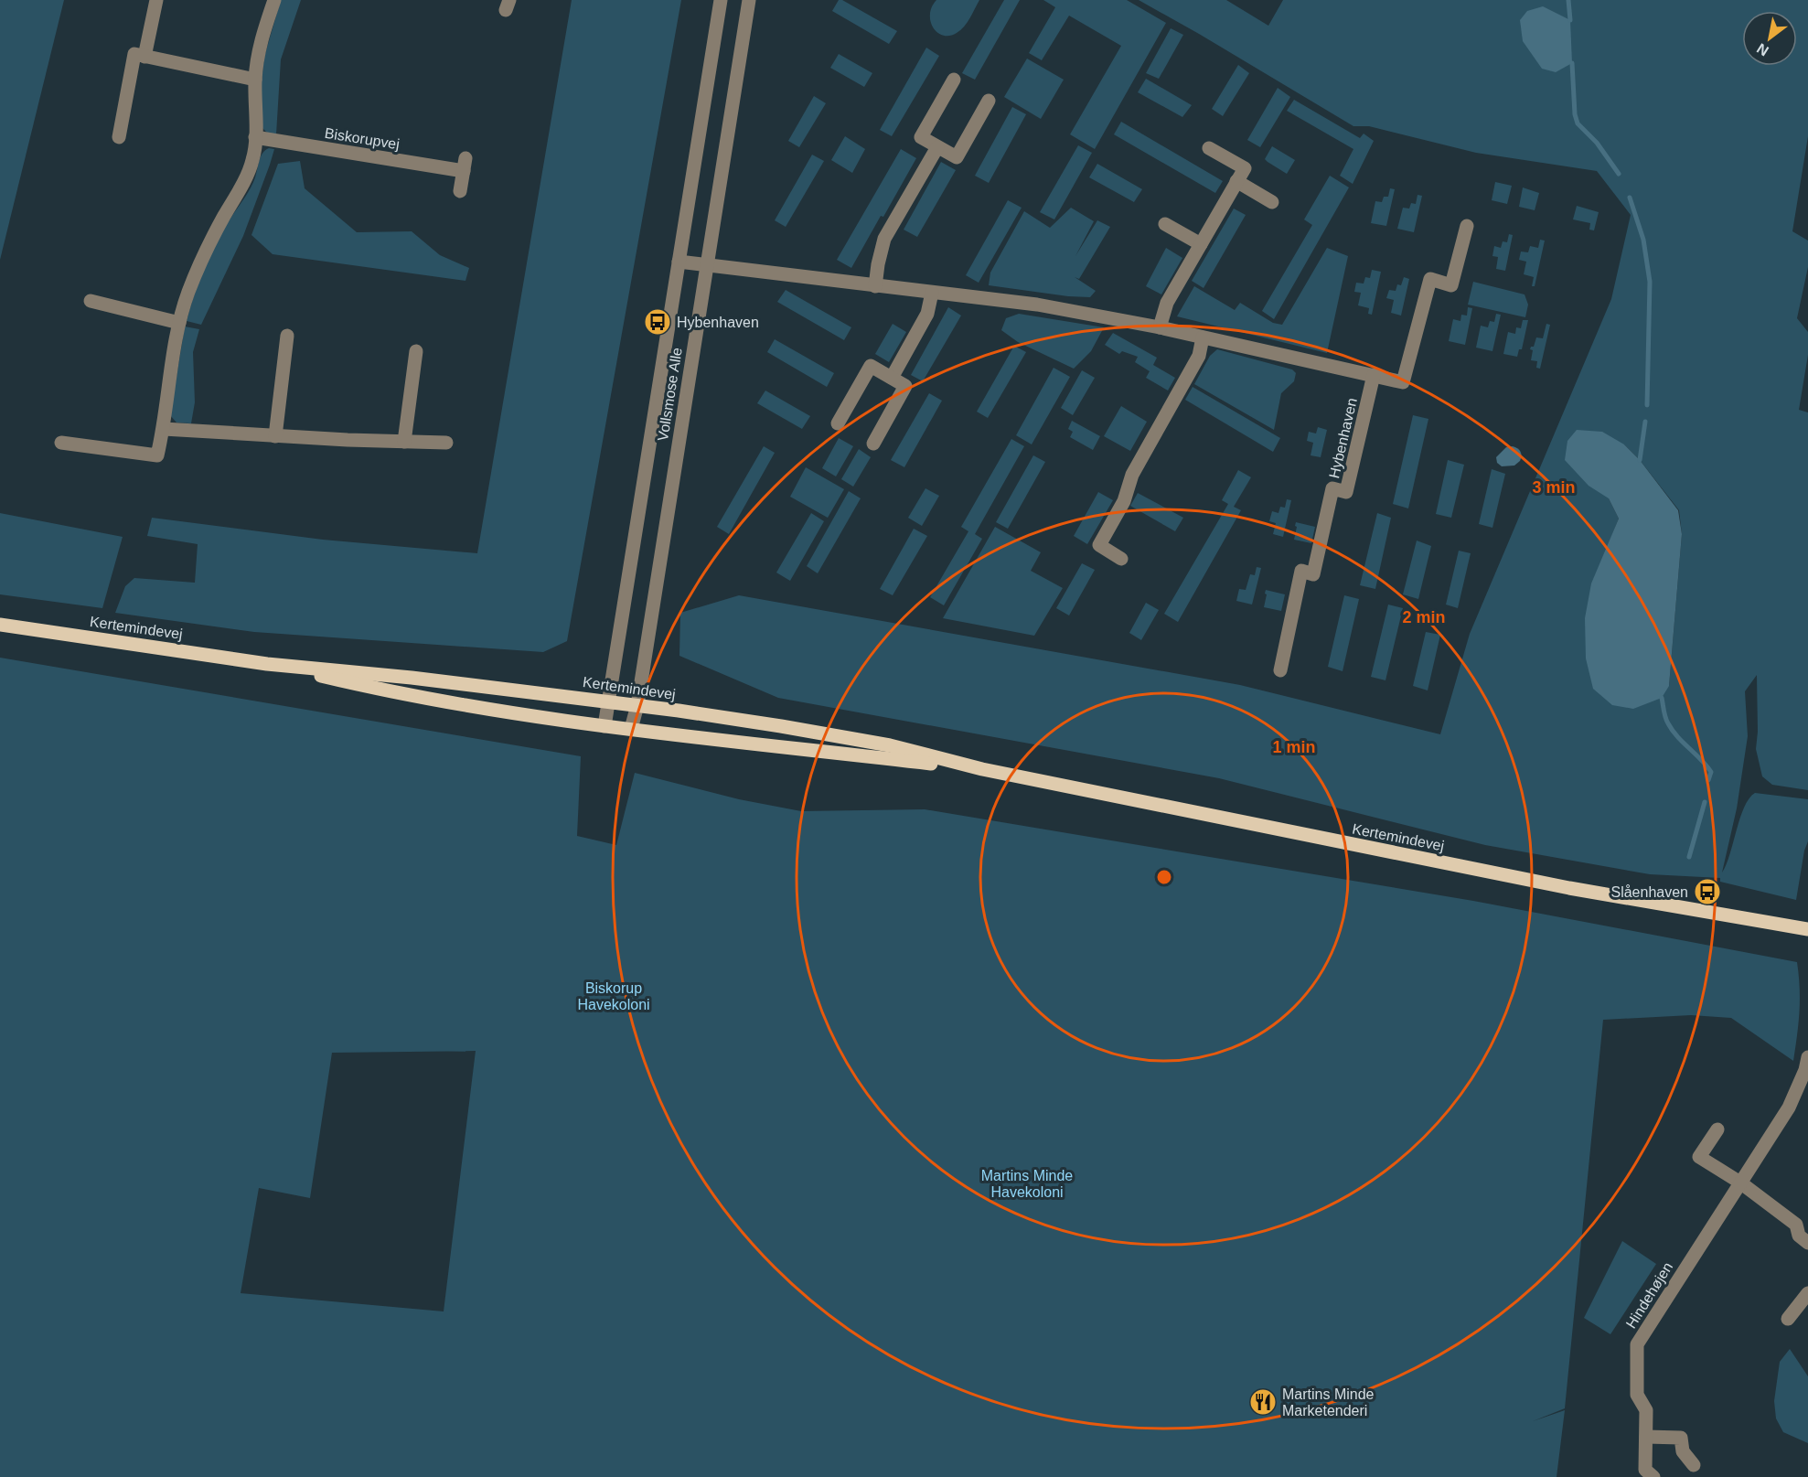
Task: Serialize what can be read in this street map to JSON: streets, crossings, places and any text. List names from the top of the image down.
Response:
{
  "streets": {
    "main road": ["Kertemindevej"],
    "street": [
      "Biskorupvej",
      "Vollsmose Alle",
      "Hybenhaven",
      "Hindehøjen"
    ]
  },
  "crossings": [
    ["Vollsmose Alle", "Kertemindevej"]
  ],
  "parks": ["Biskorup Havekoloni", "Martins Minde Havekoloni"],
  "places": {
    "bus stop": ["Hybenhaven", "Slåenhaven"],
    "restaurant": ["Martins Minde Marketenderi"]
  },
  "north": "bottom left",
  "rings": ["3 min", "2 min", "1 min"]
}
